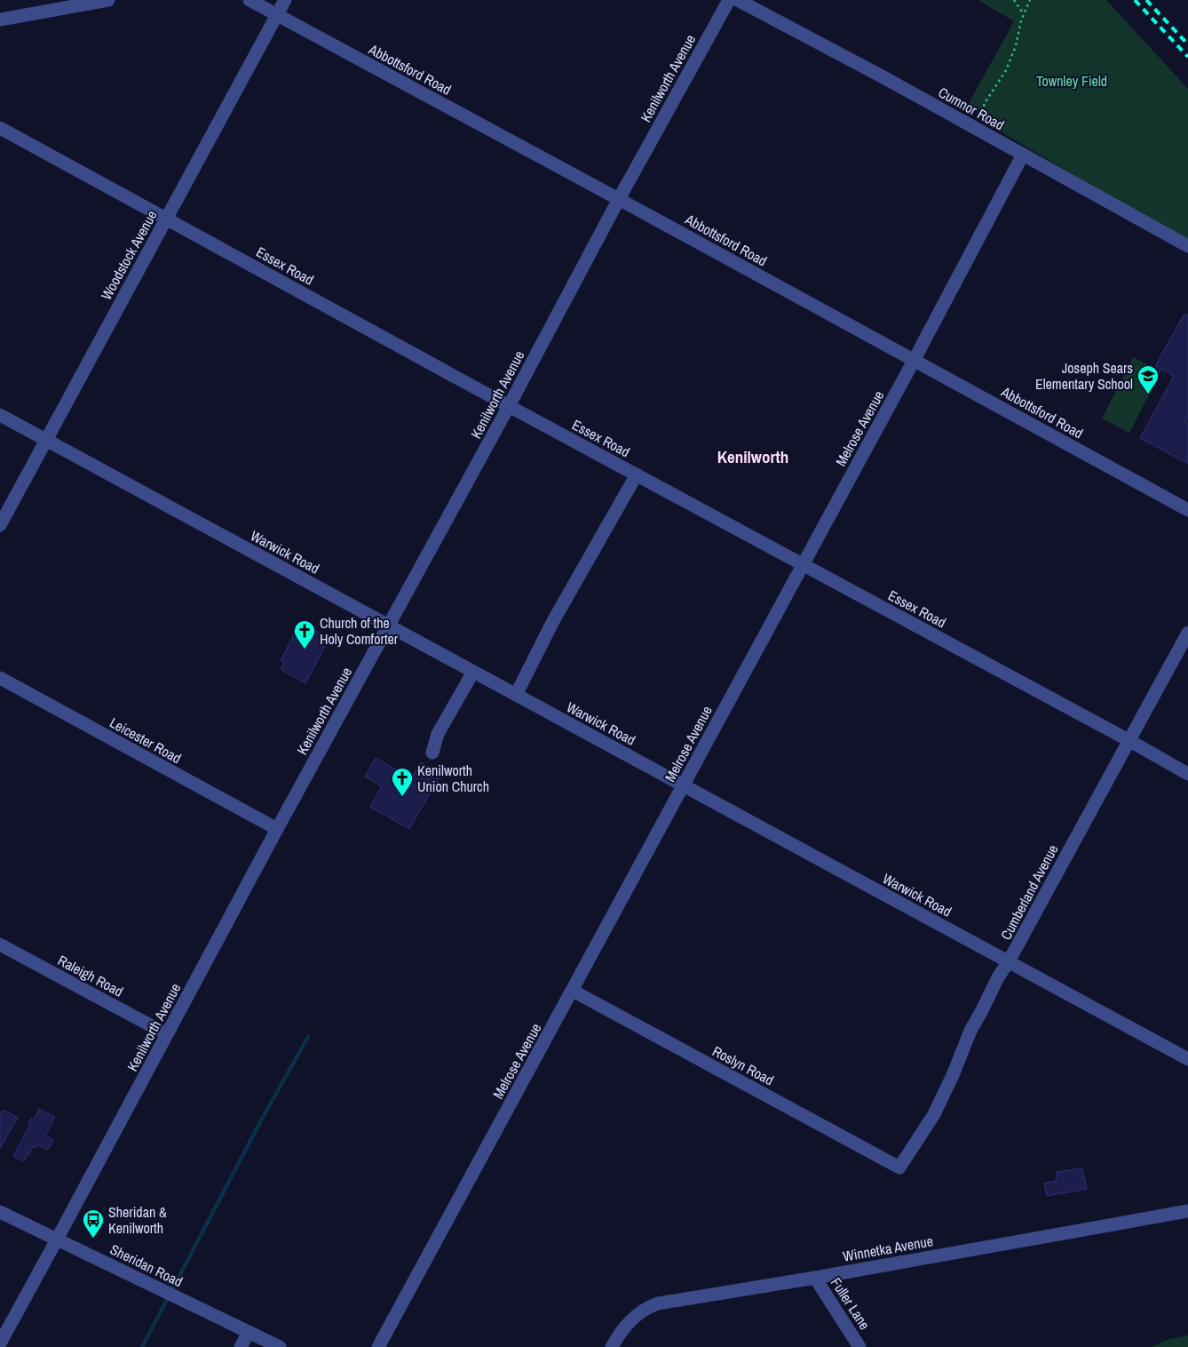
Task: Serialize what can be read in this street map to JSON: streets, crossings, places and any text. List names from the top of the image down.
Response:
{
  "streets": {
    "street": [
      "Abbottsford Road",
      "Kenilworth Avenue",
      "Cumnor Road",
      "Woodstock Avenue",
      "Essex Road",
      "Melrose Avenue",
      "Warwick Road",
      "Leicester Road",
      "Cumberland Avenue",
      "Raleigh Road",
      "Roslyn Road",
      "Winnetka Avenue",
      "Sheridan Road",
      "Fuller Lane"
    ]
  },
  "crossings": [
    ["Abbottsford Road", "Kenilworth Avenue"],
    ["Abbottsford Road", "Woodstock Avenue"],
    ["Abbottsford Road", "Melrose Avenue"],
    ["Kenilworth Avenue", "Essex Road"],
    ["Kenilworth Avenue", "Warwick Road"],
    ["Kenilworth Avenue", "Leicester Road"],
    ["Kenilworth Avenue", "Raleigh Road"],
    ["Kenilworth Avenue", "Sheridan Road"],
    ["Cumnor Road", "Melrose Avenue"],
    ["Woodstock Avenue", "Essex Road"],
    ["Woodstock Avenue", "Warwick Road"],
    ["Essex Road", "Melrose Avenue"],
    ["Essex Road", "Cumberland Avenue"],
    ["Melrose Avenue", "Warwick Road"],
    ["Melrose Avenue", "Roslyn Road"],
    ["Warwick Road", "Cumberland Avenue"],
    ["Cumberland Avenue", "Roslyn Road"],
    ["Winnetka Avenue", "Fuller Lane"]
  ],
  "districts": ["Kenilworth"],
  "parks": ["Townley Field"],
  "places": {
    "school or university": ["Joseph Sears Elementary School"],
    "church": ["Church of the Holy Comforter", "Kenilworth Union Church"],
    "bus stop": ["Sheridan & Kenilworth"]
  }
}
